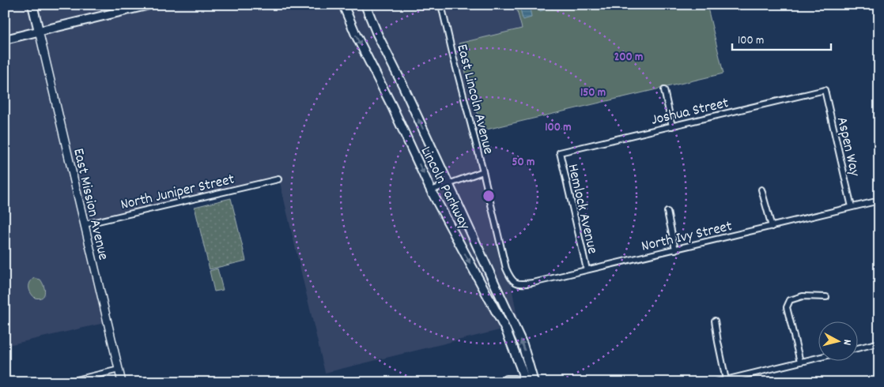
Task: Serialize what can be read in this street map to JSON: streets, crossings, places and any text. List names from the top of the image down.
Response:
{
  "streets": {
    "main road": ["Lincoln Parkway", "East Mission Avenue"],
    "street": [
      "East Lincoln Avenue",
      "Joshua Street",
      "Aspen Way",
      "North Juniper Street",
      "Hemlock Avenue",
      "North Ivy Street"
    ]
  },
  "crossings": [
    ["East Lincoln Avenue", "North Ivy Street"],
    ["Joshua Street", "Aspen Way"],
    ["Joshua Street", "Hemlock Avenue"],
    ["Aspen Way", "North Ivy Street"],
    ["North Juniper Street", "East Mission Avenue"],
    ["Hemlock Avenue", "North Ivy Street"]
  ],
  "scale_bar": "100 m",
  "north": "right",
  "rings": [
    "200 m",
    "150 m",
    "100 m",
    "50 m"
  ]
}
